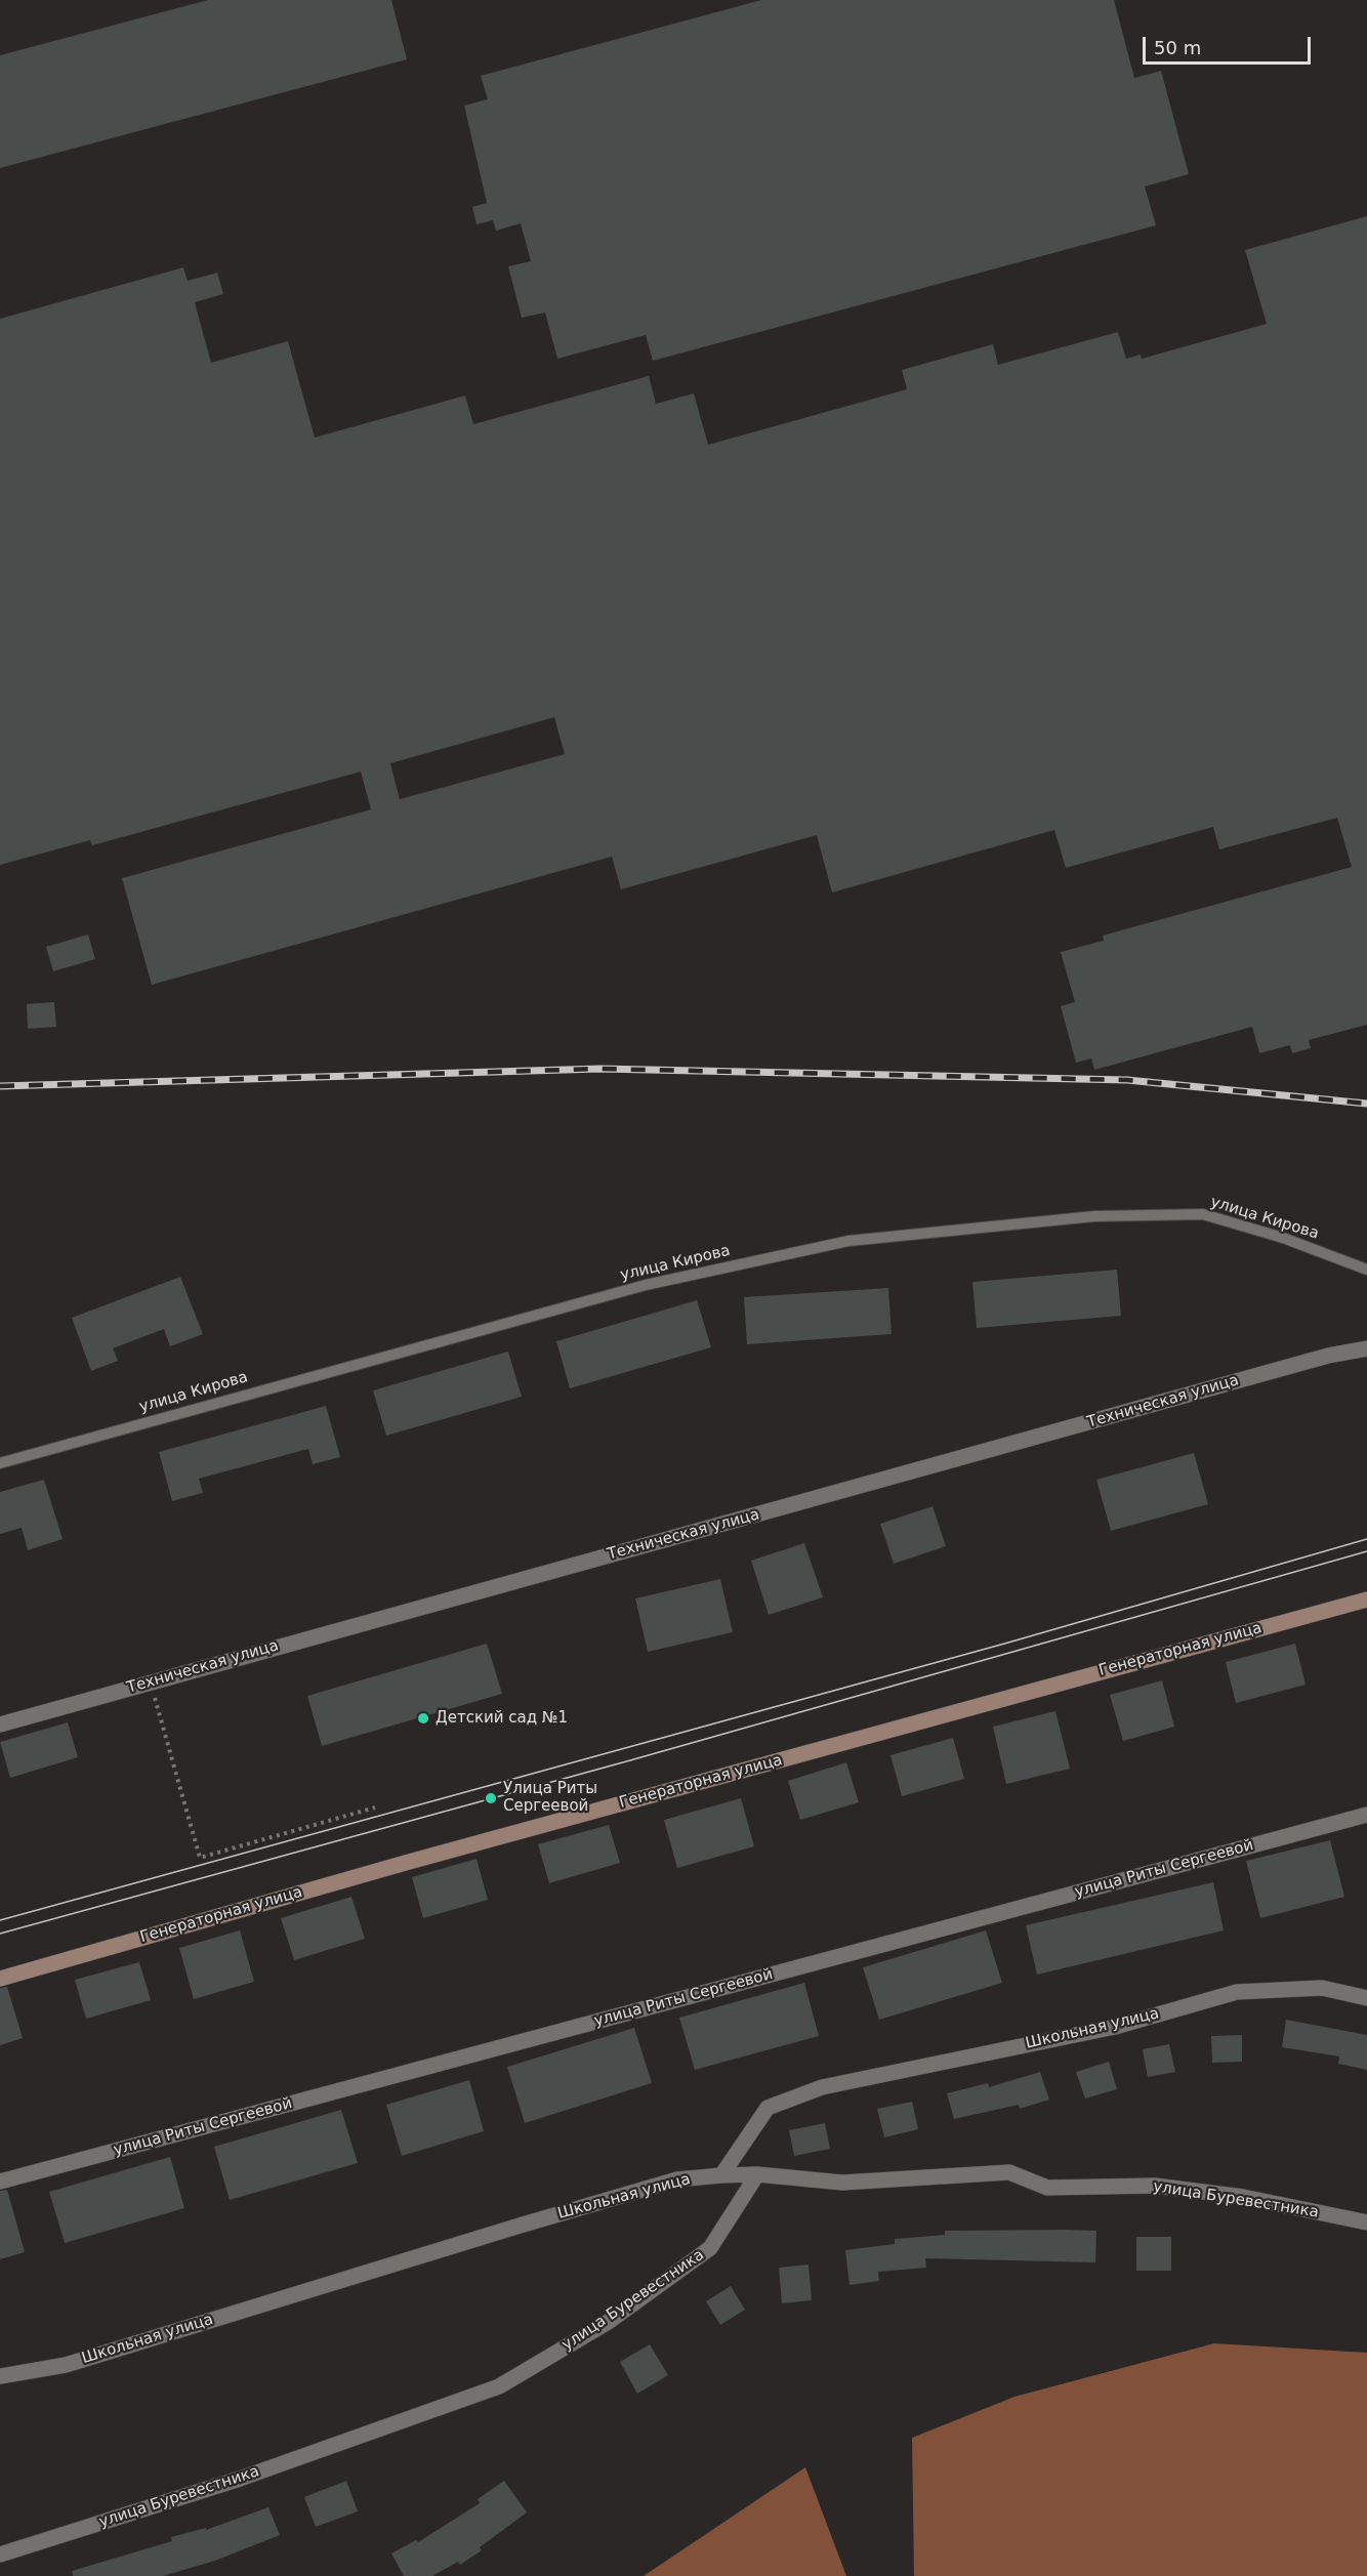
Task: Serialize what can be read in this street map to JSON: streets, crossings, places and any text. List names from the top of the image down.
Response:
{
  "streets": {
    "main road": ["Генераторная улица"],
    "street": [
      "Техническая улица",
      "улица Риты Сергеевой",
      "Школьная улица",
      "улица Буревестника"
    ],
    "lane": ["улица Кирова"]
  },
  "places": ["Детский сад №1", "Улица Риты Сергеевой"],
  "scale_bar": "50 m"
}
